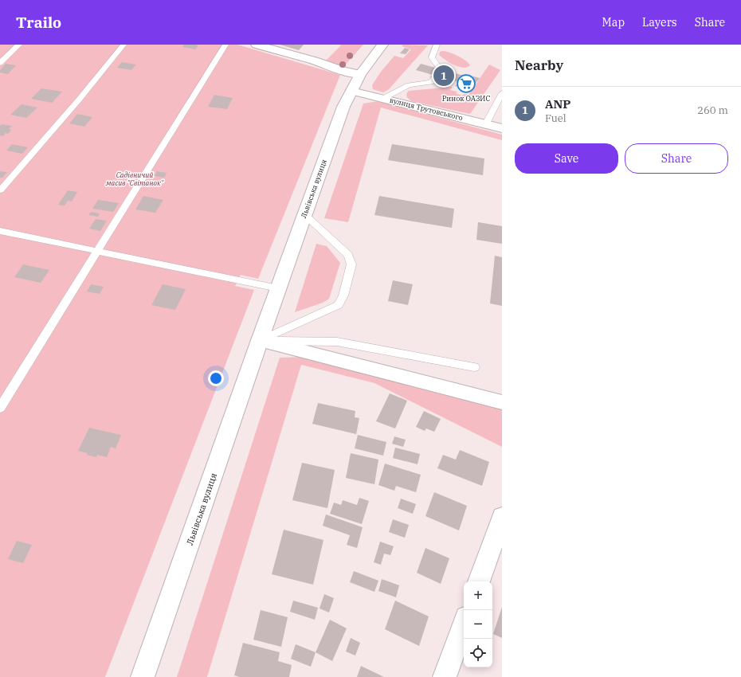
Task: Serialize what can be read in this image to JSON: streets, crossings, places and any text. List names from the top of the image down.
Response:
{
  "streets": {
    "main road": ["вулиця Трутовського", "Львівська вулиця"]
  },
  "crossings": [
    ["вулиця Трутовського", "Львівська вулиця"]
  ],
  "parks": ["Садівничий масив \"Світанок\""],
  "places": {
    "supermarket": ["Ринок ОАЗИС"]
  },
  "page": {
    "header": "Trailo",
    "nav": ["Map", "Layers", "Share"],
    "heading": "Nearby",
    "pins": "1",
    "list": [
      {
        "mark": "1",
        "name": "ANP",
        "note": "Fuel",
        "value": "260 m"
      }
    ],
    "buttons": ["Save", "Share"],
    "map_buttons": ["+", "−"]
  }
}
